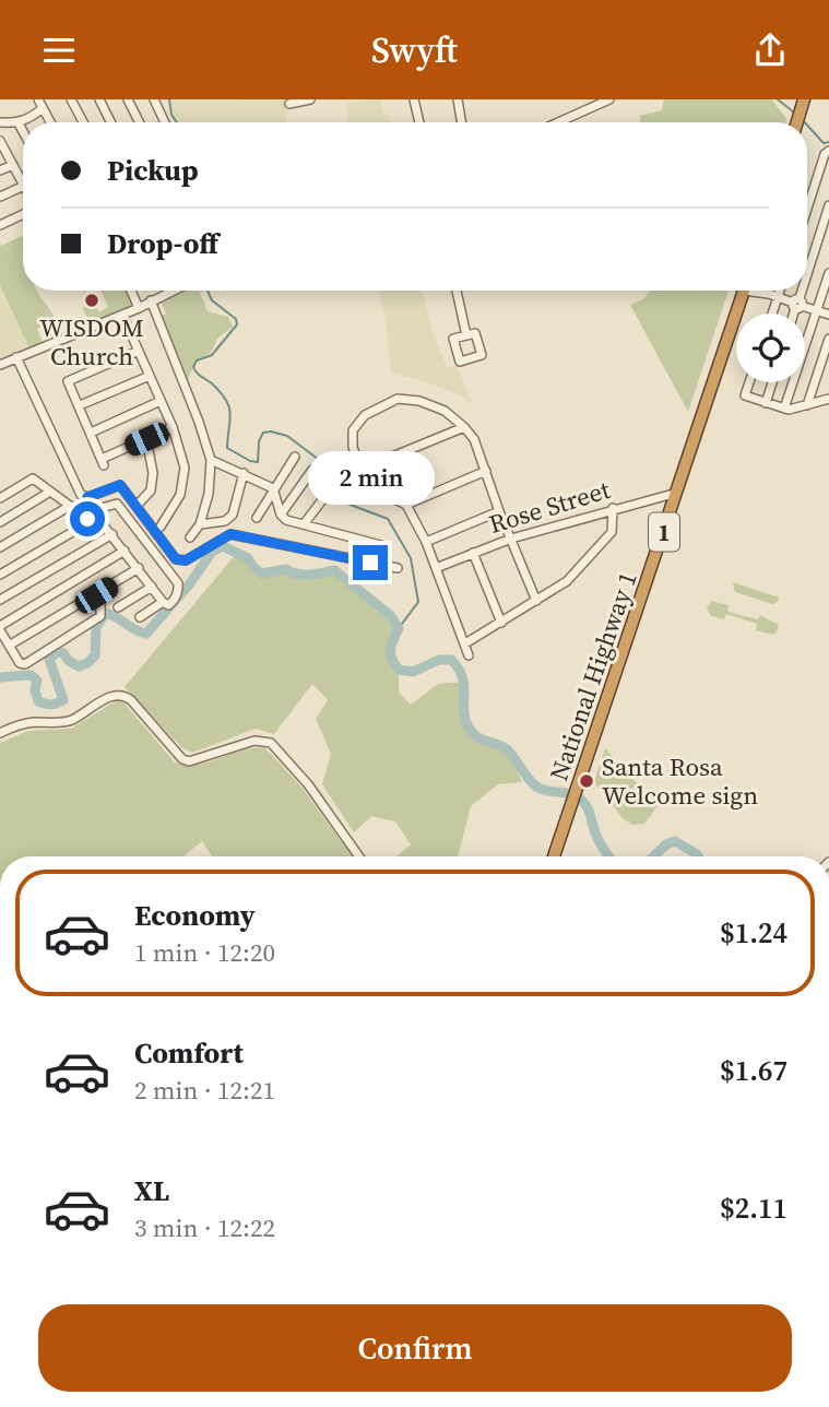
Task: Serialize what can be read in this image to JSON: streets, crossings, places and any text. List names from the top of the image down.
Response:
{
  "streets": {
    "highway": ["1", "National Highway 1"],
    "street": ["Rose Street"]
  },
  "crossings": [
    ["Rose Street", "National Highway 1"]
  ],
  "places": ["WISDOM Church", "Santa Rosa Welcome sign"],
  "page": {
    "header": "Swyft",
    "banner": ["Pickup", "Drop-off"],
    "bubble": "2 min",
    "list": [
      {
        "name": "Economy",
        "note": "1 min · 12:20",
        "value": "$1.24"
      },
      {
        "name": "Comfort",
        "note": "2 min · 12:21",
        "value": "$1.67"
      },
      {
        "name": "XL",
        "note": "3 min · 12:22",
        "value": "$2.11"
      }
    ],
    "buttons": "Confirm"
  }
}
